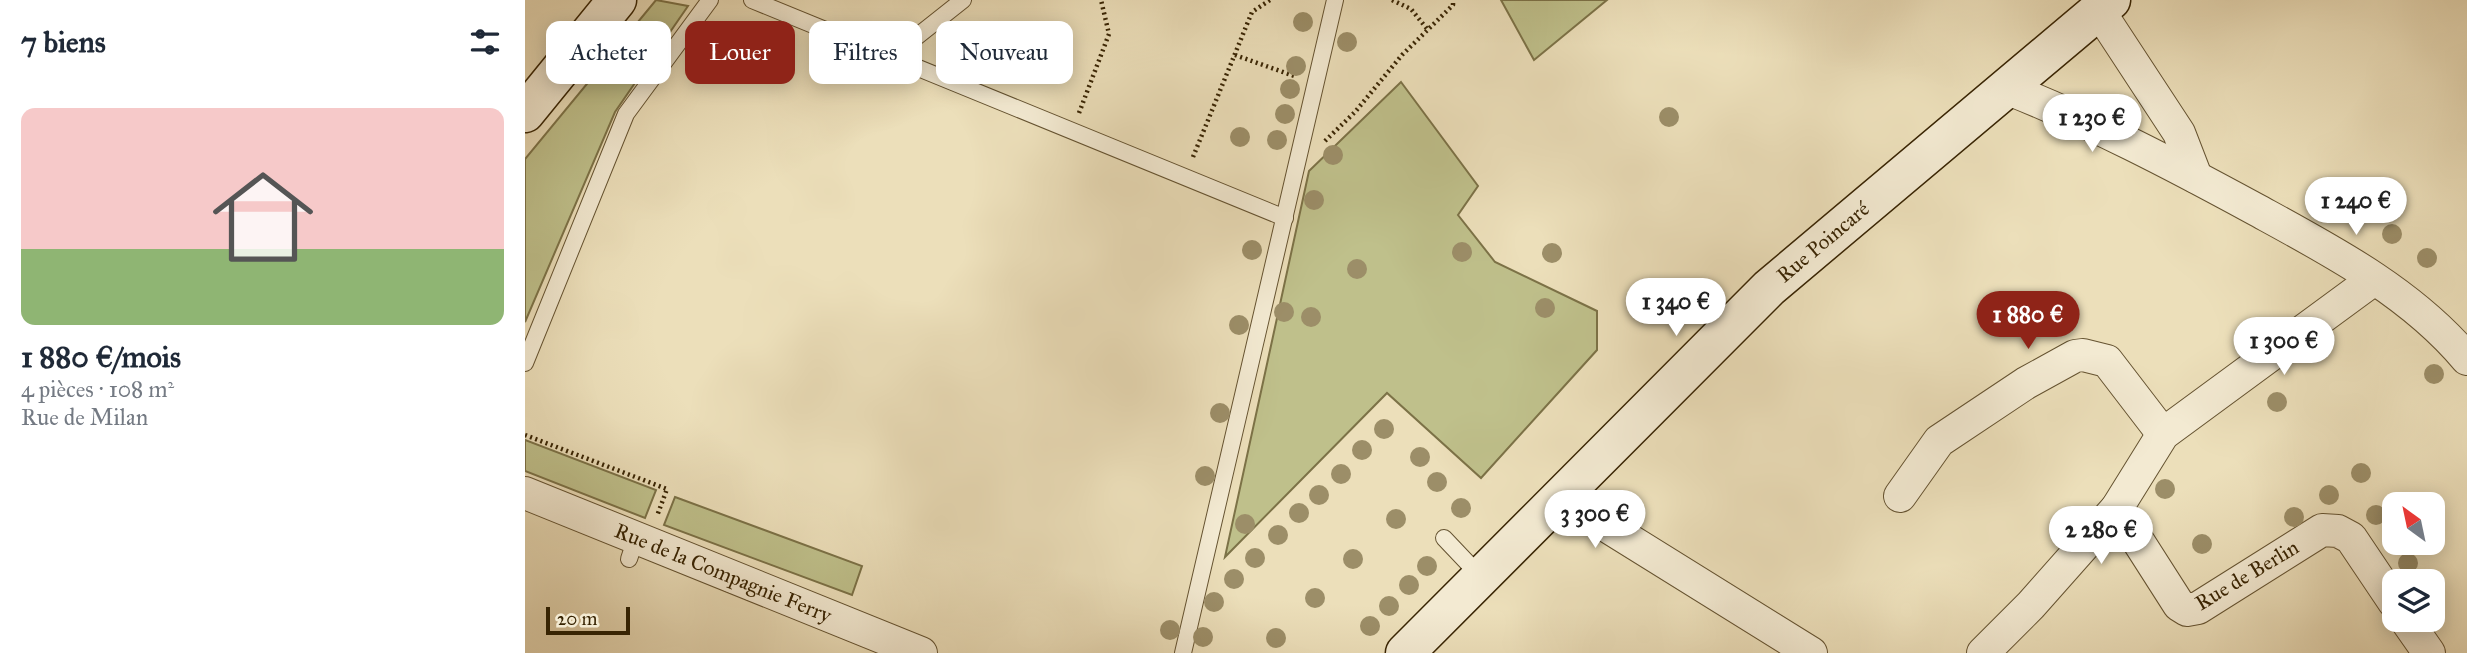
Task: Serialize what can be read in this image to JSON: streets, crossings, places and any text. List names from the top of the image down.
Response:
{
  "streets": {
    "street": ["Rue Poincaré", "Rue de la Compagnie Ferry", "Rue de Berlin"]
  },
  "scale_bar": "20 m",
  "north": "top left",
  "page": {
    "heading": "7 biens",
    "chip": [
      "Acheter",
      "Louer",
      "Filtres",
      "Nouveau"
    ],
    "list": [
      {
        "name": "1 880 €/mois",
        "note": "4 pièces · 108 m² · Rue de Milan"
      }
    ],
    "price": [
      "1 230 €",
      "1 240 €",
      "1 340 €",
      "1 880 €",
      "1 300 €",
      "3 300 €",
      "2 280 €"
    ],
    "scale": "20 m"
  }
}
